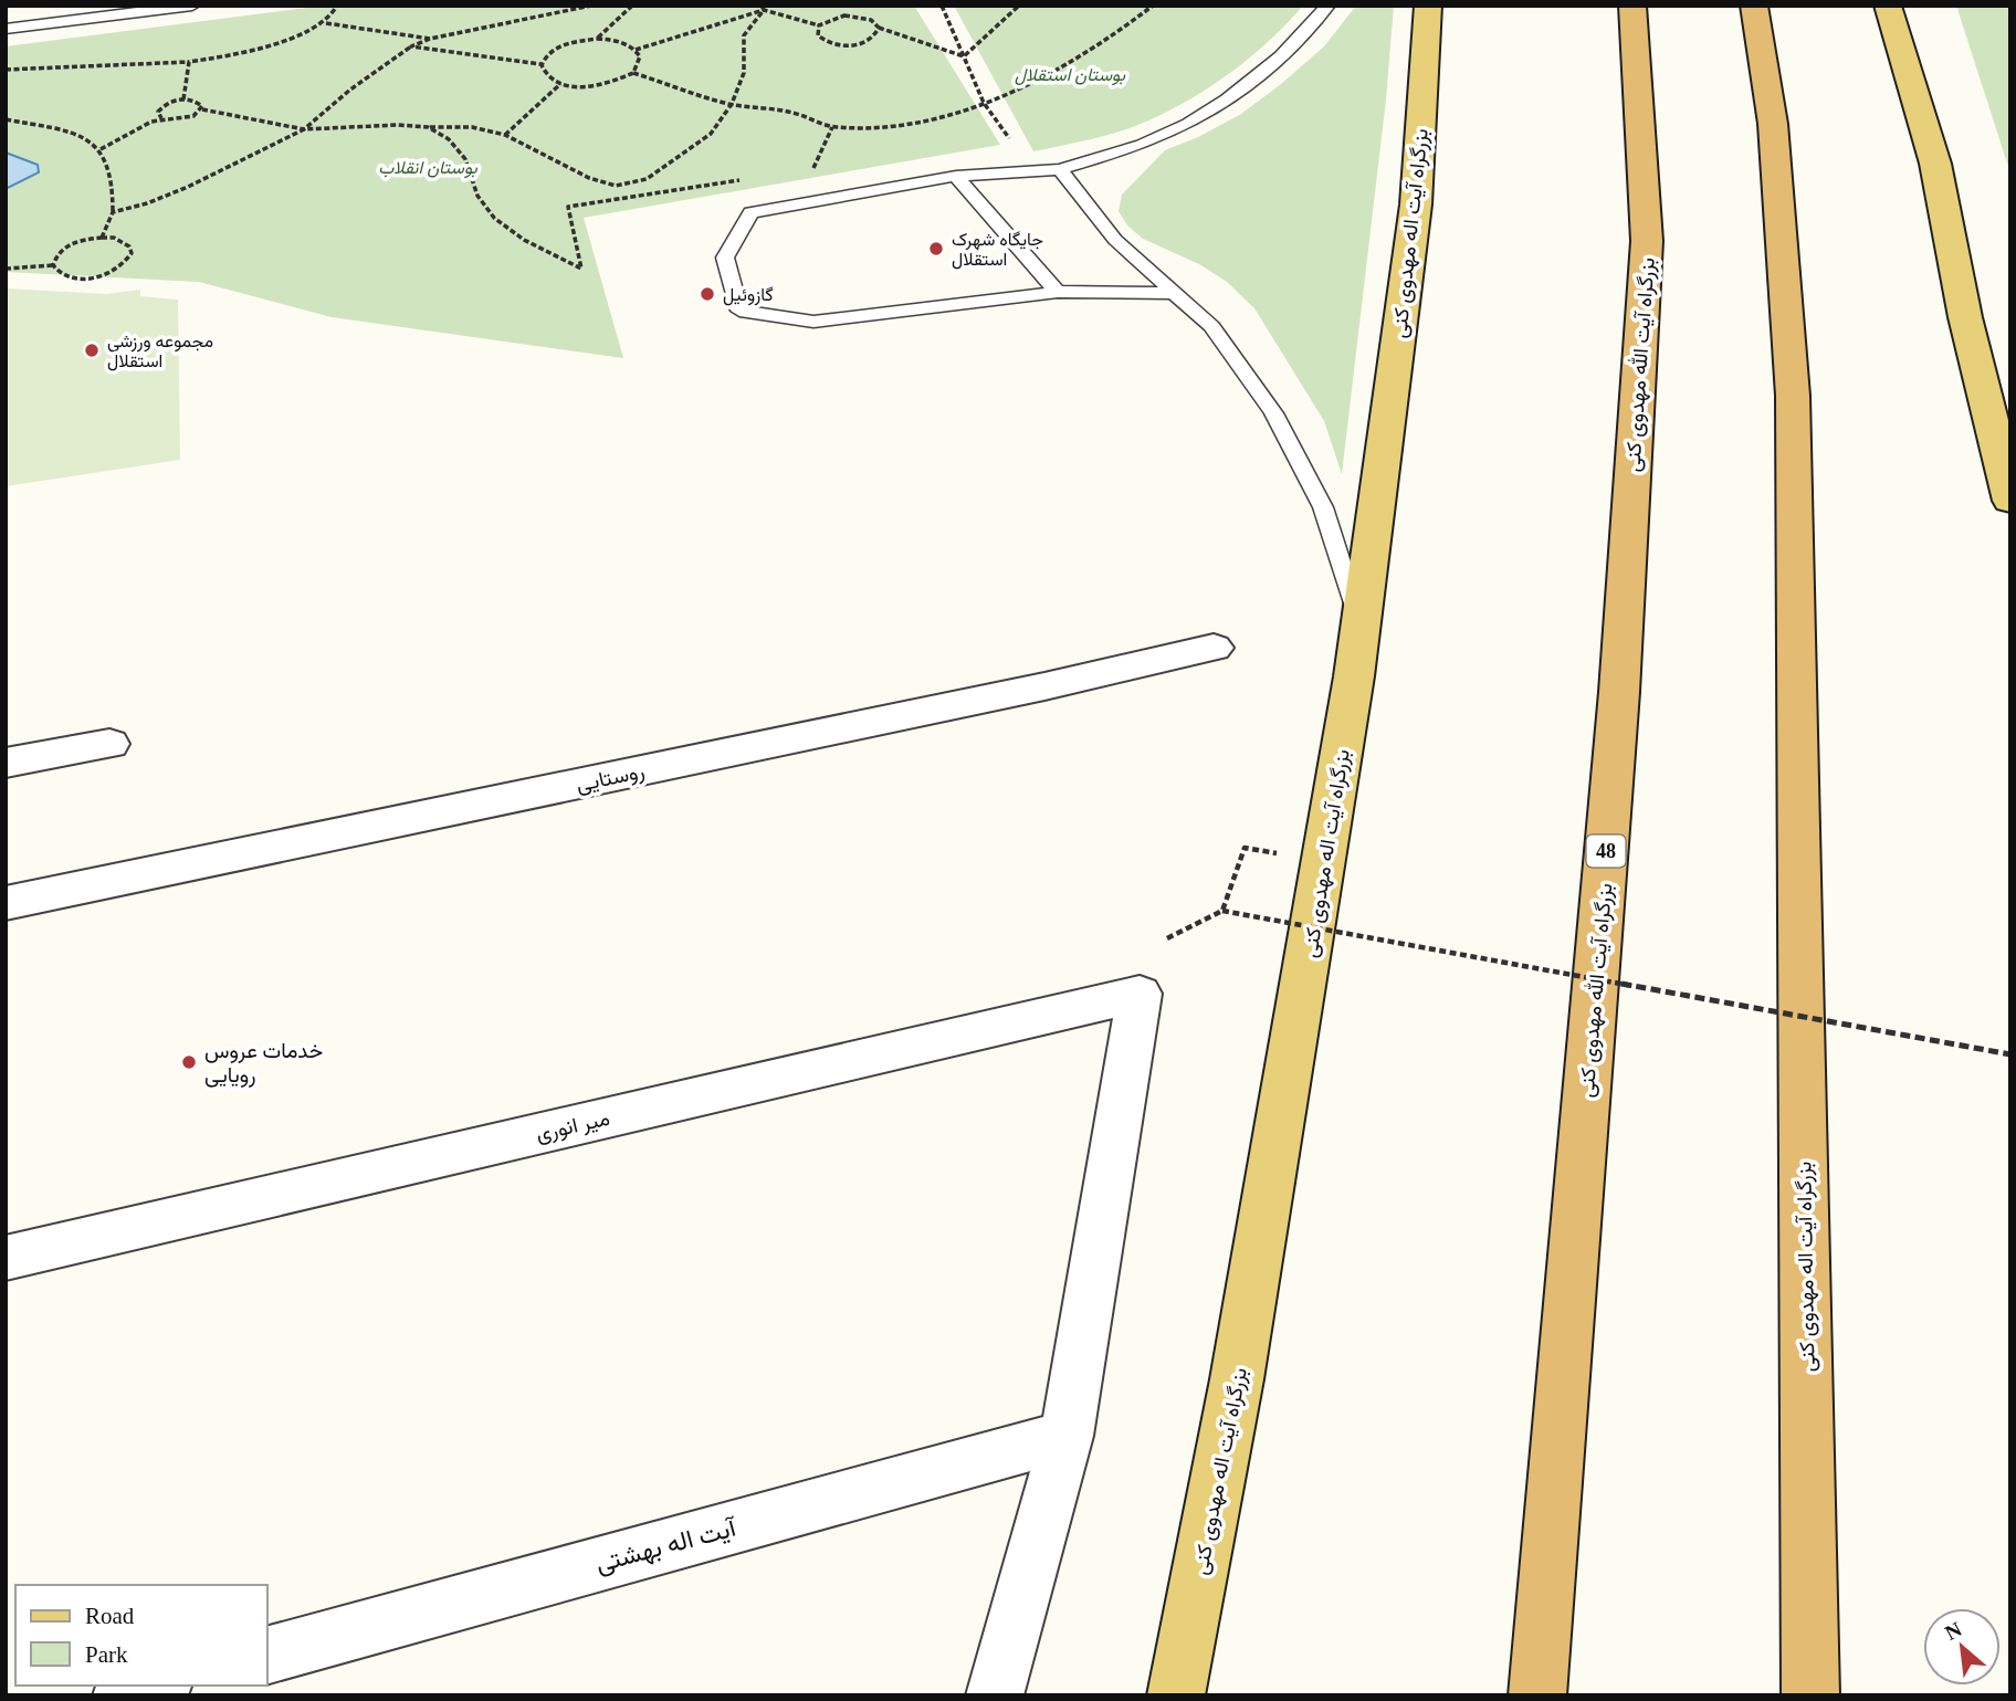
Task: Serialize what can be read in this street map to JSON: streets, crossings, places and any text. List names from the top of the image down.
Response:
{
  "streets": {
    "highway": ["بزرگراه آیت اله مهدوی کنی", "بزرگراه آیت الله مهدوی کنی", "48"],
    "street": ["روستایی", "میر انوری", "آیت اله بهشتی"]
  },
  "crossings": [
    ["میر انوری", "آیت اله بهشتی"]
  ],
  "parks": ["بوستان استقلال", "بوستان انقلاب"],
  "places": [
    "جایگاه شهرک استقلال",
    "گازوئیل",
    "مجموعه ورزشی استقلال",
    "خدمات عروس رویایی"
  ],
  "legend": ["Road", "Park"],
  "north": "top left"
}
